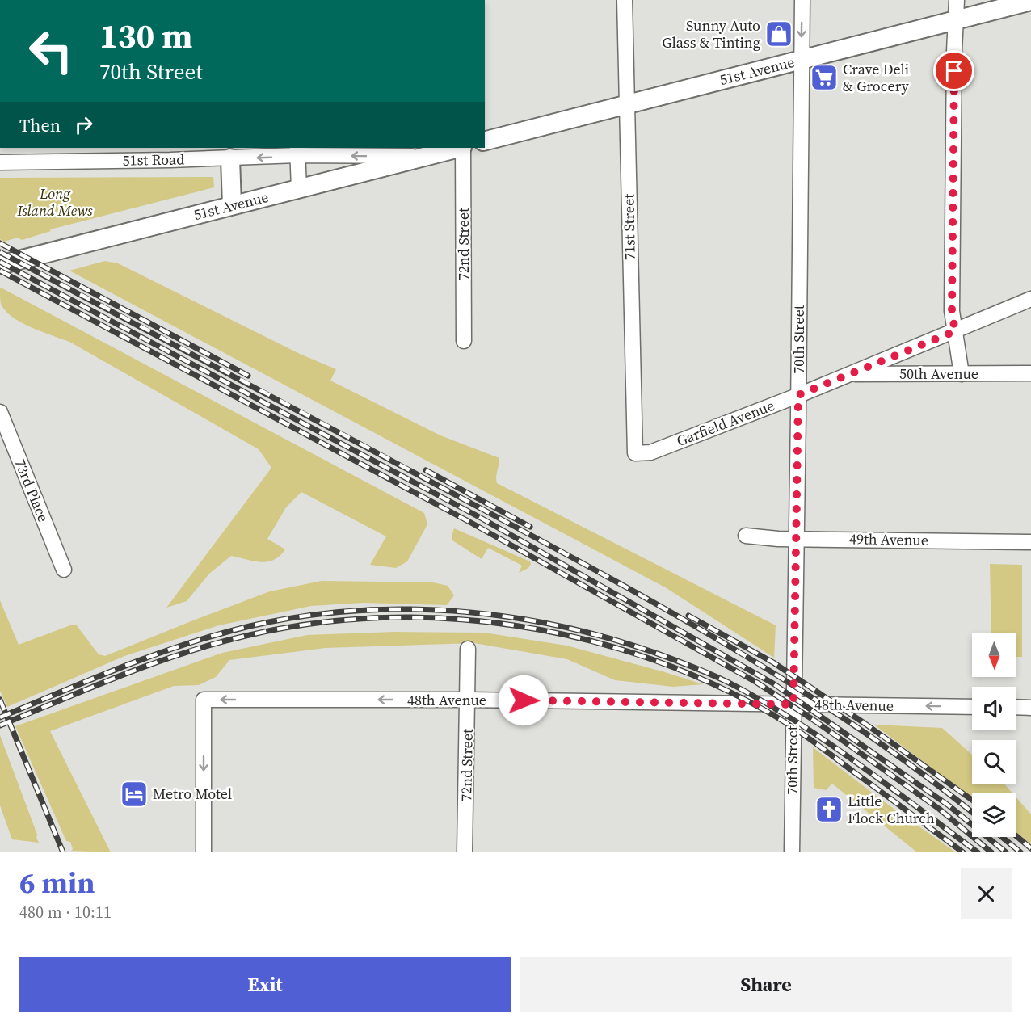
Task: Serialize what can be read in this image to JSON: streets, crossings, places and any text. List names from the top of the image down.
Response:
{
  "streets": {
    "street": [
      "51st Avenue",
      "51st Road",
      "71st Street",
      "72nd Street",
      "70th Street",
      "50th Avenue",
      "Garfield Avenue",
      "73rd Place",
      "49th Avenue",
      "48th Avenue"
    ]
  },
  "crossings": [
    ["51st Avenue", "51st Road"],
    ["51st Avenue", "71st Street"],
    ["51st Avenue", "70th Street"],
    ["71st Street", "Garfield Avenue"],
    ["72nd Street", "48th Avenue"],
    ["70th Street", "Garfield Avenue"],
    ["70th Street", "49th Avenue"],
    ["70th Street", "48th Avenue"],
    ["50th Avenue", "Garfield Avenue"]
  ],
  "one_way": ["51st Road"],
  "parks": ["Long Island Mews"],
  "places": {
    "shop": ["Sunny Auto Glass & Tinting"],
    "supermarket": ["Crave Deli & Grocery"],
    "hotel": ["Metro Motel"],
    "church": ["Little Flock Church"]
  },
  "north": "bottom",
  "page": {
    "turn": ["130 m", "70th Street"],
    "then": "Then",
    "heading": ["6 min", "480 m · 10:11"],
    "buttons": ["Exit", "Share"]
  }
}
